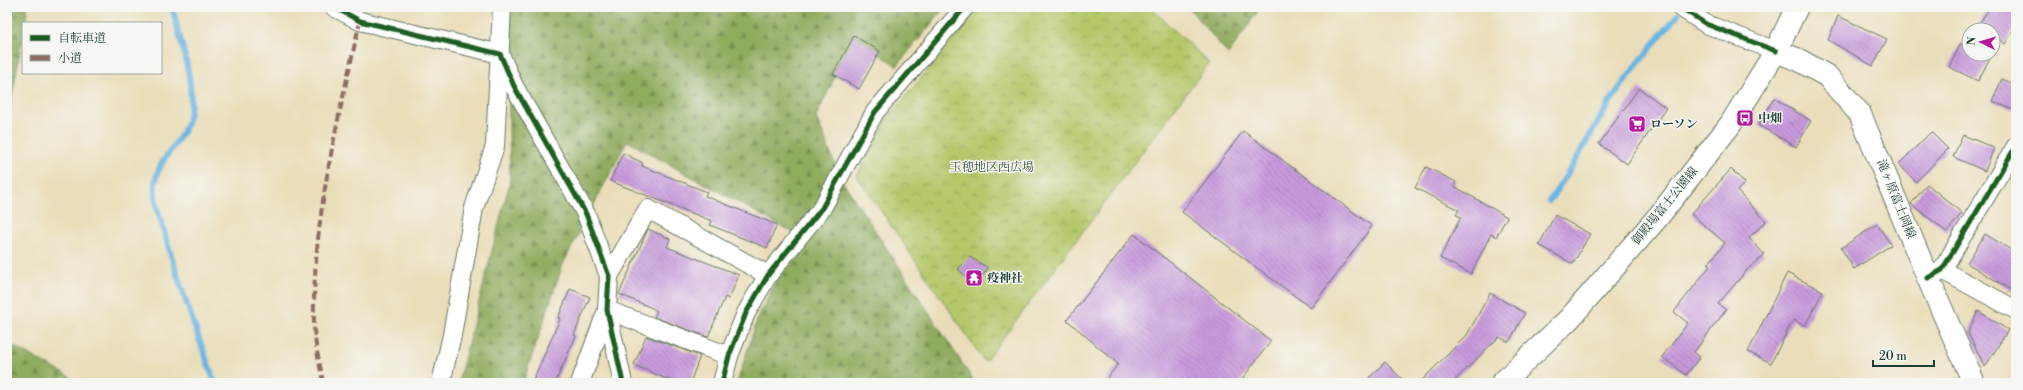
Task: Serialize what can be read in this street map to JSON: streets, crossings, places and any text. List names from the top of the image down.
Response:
{
  "streets": {
    "main road": ["滝ヶ原富士岡線", "御殿場富士公園線"]
  },
  "crossings": [
    ["滝ヶ原富士岡線", "御殿場富士公園線"]
  ],
  "parks": ["玉穂地区西広場"],
  "places": {
    "bus stop": ["中畑"],
    "supermarket": ["ローソン"],
    "temple": ["疫神社"]
  },
  "legend": ["自転車道", "小道"],
  "scale_bar": "20 m",
  "north": "left"
}
